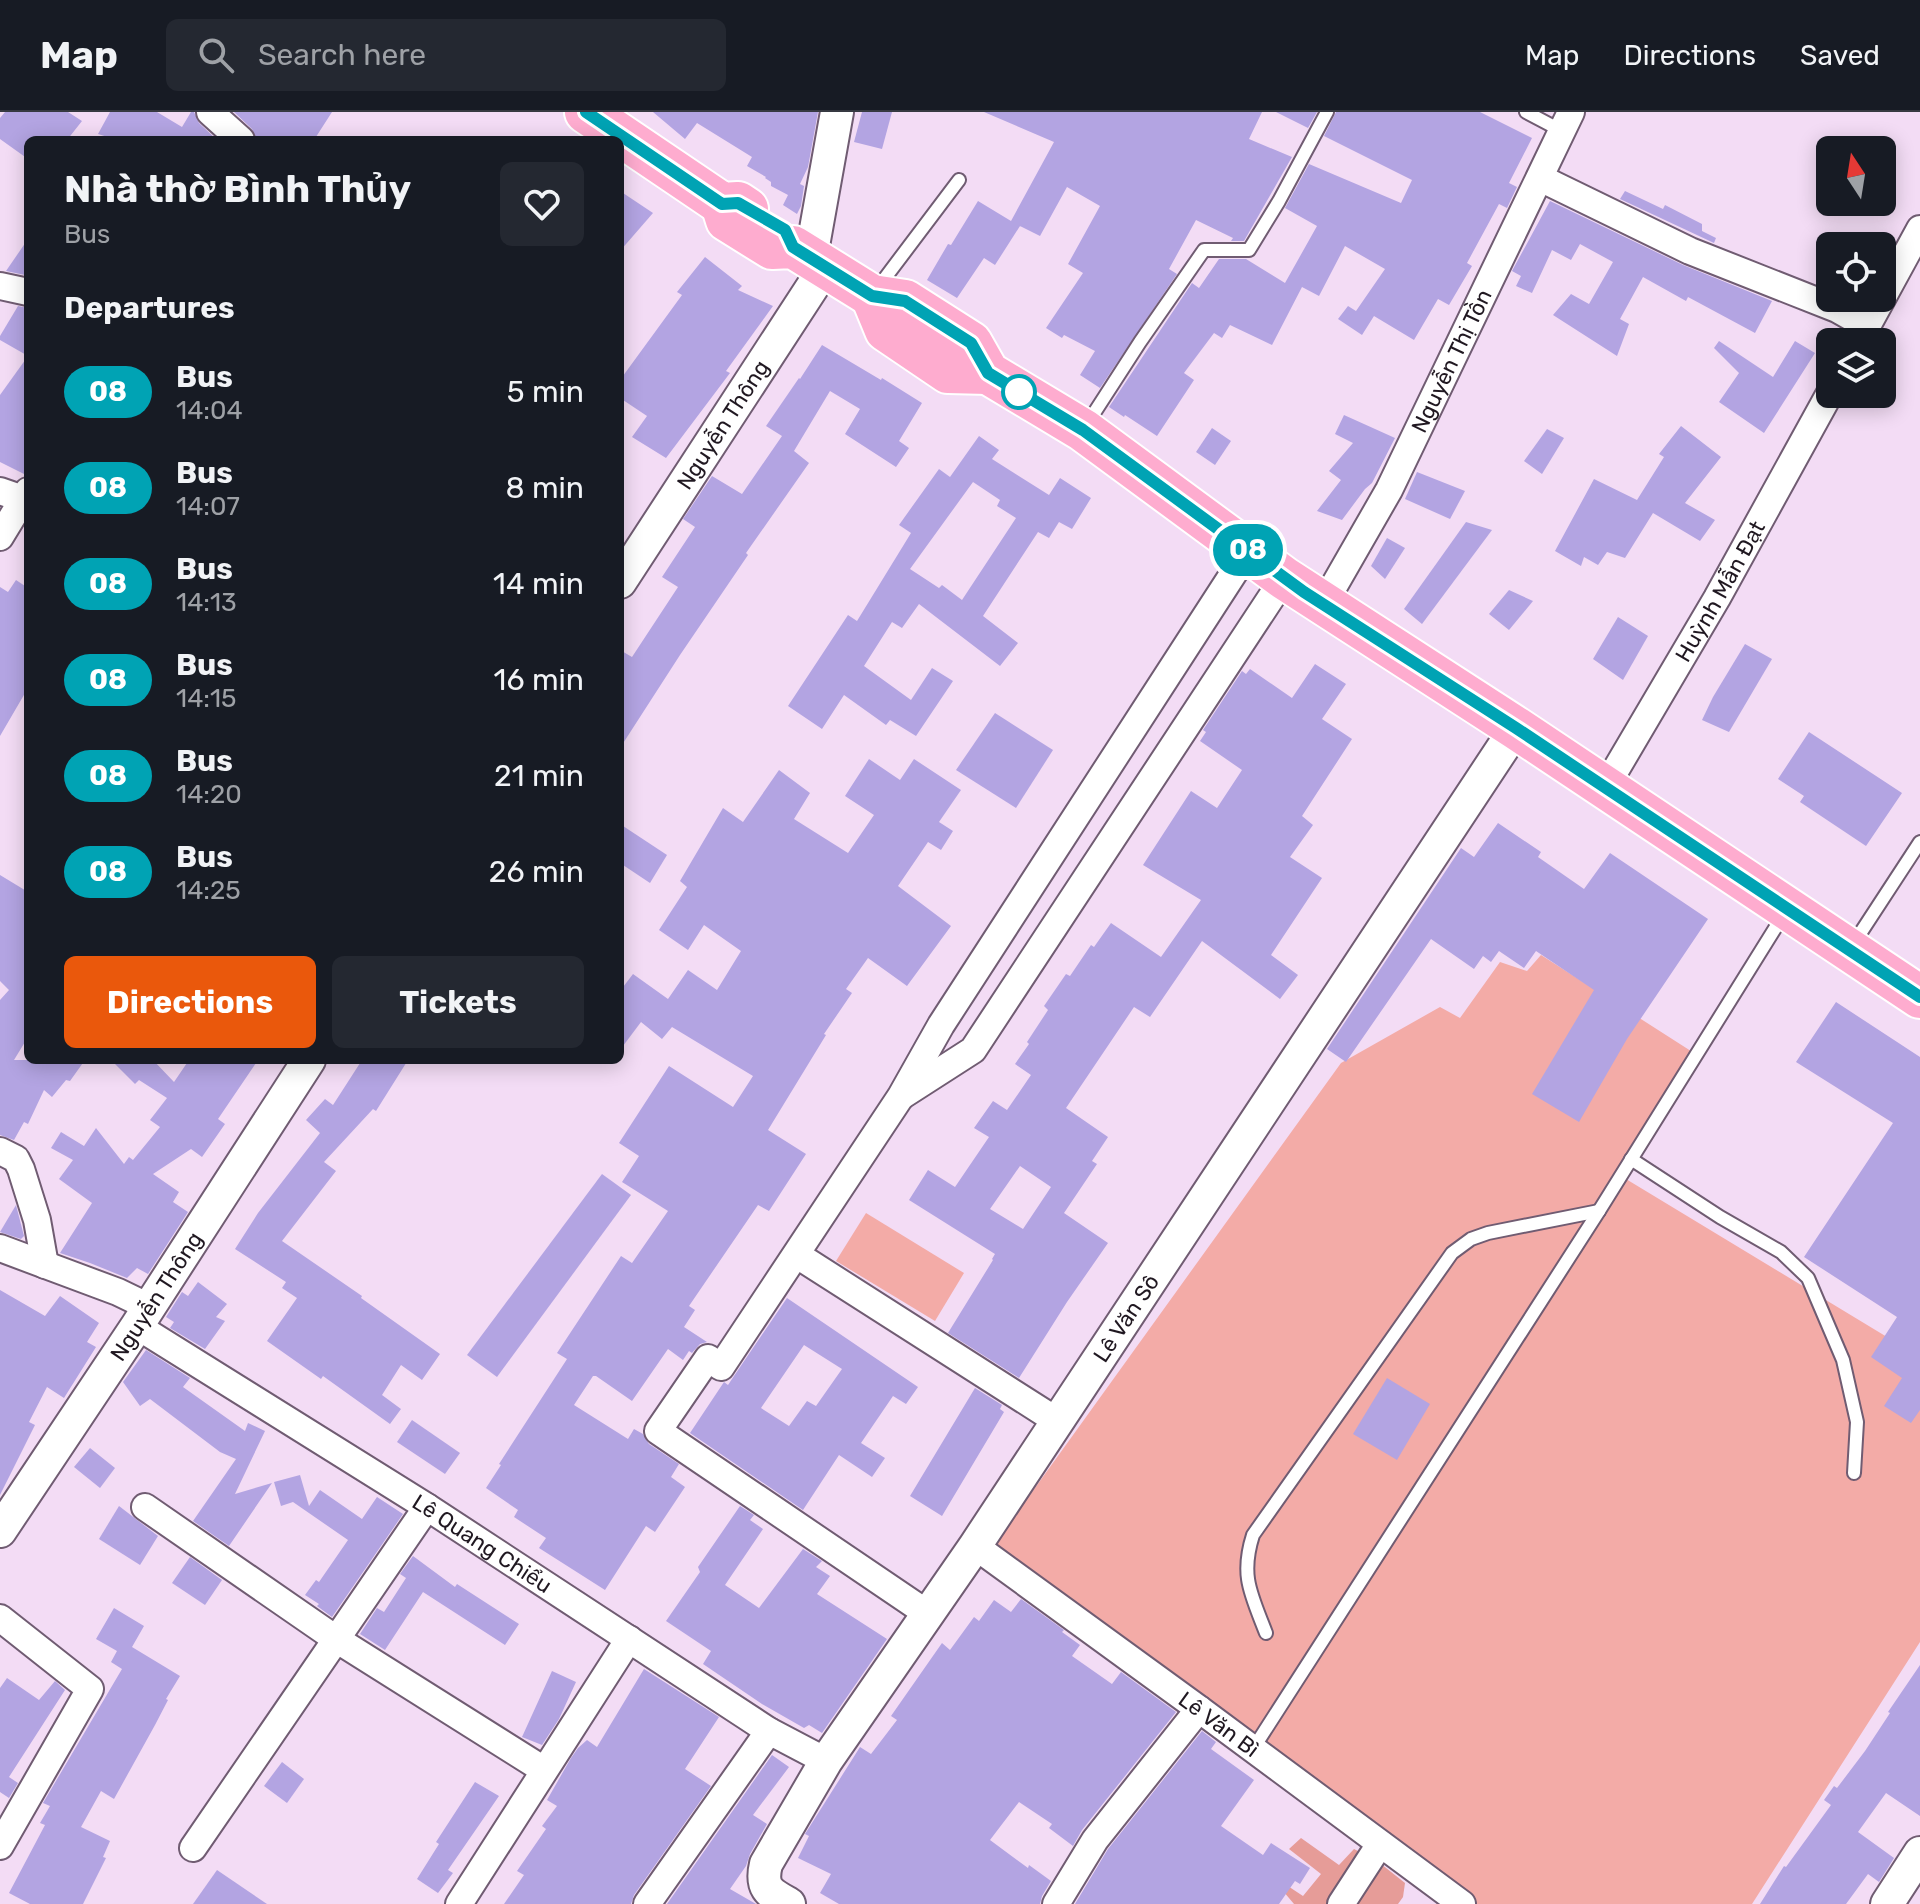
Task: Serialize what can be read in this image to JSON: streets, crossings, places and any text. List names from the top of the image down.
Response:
{
  "streets": {
    "street": [
      "Nguyễn Thị Tồn",
      "Nguyễn Thông",
      "Huỳnh Mẫn Đạt",
      "Lê Văn Sô",
      "Lê Quang Chiểu",
      "Lê Văn Bì"
    ]
  },
  "crossings": [
    ["Nguyễn Thông", "Lê Quang Chiểu"],
    ["Lê Văn Sô", "Lê Quang Chiểu"],
    ["Lê Văn Sô", "Lê Văn Bì"]
  ],
  "lines": ["bus line 08"],
  "north": "top",
  "page": {
    "header": "Map",
    "search": "Search here",
    "nav": ["Map", "Directions", "Saved"],
    "on_map": "08",
    "heading": [
      ["Nhà thờ Bình Thủy", "Bus"],
      "Departures"
    ],
    "list": [
      {
        "mark": "08",
        "name": "Bus",
        "note": "14:04",
        "value": "5 min"
      },
      {
        "mark": "08",
        "name": "Bus",
        "note": "14:07",
        "value": "8 min"
      },
      {
        "mark": "08",
        "name": "Bus",
        "note": "14:13",
        "value": "14 min"
      },
      {
        "mark": "08",
        "name": "Bus",
        "note": "14:15",
        "value": "16 min"
      },
      {
        "mark": "08",
        "name": "Bus",
        "note": "14:20",
        "value": "21 min"
      },
      {
        "mark": "08",
        "name": "Bus",
        "note": "14:25",
        "value": "26 min"
      }
    ],
    "buttons": ["Directions", "Tickets"]
  }
}
